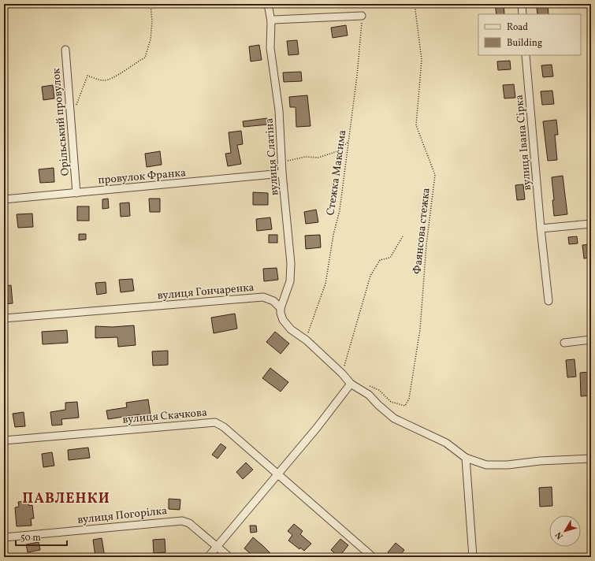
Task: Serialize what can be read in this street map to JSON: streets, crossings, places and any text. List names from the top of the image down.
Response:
{
  "streets": {
    "street": [
      "Орільський провулок",
      "вулиця Івана Сірка",
      "вулиця Слатіна",
      "провулок Франка",
      "вулиця Гончаренка",
      "вулиця Скачкова",
      "вулиця Погорілка"
    ],
    "path": ["Стежка Максима", "Фаянсова стежка"]
  },
  "crossings": [
    ["Орільський провулок", "провулок Франка"],
    ["вулиця Слатіна", "провулок Франка"],
    ["вулиця Слатіна", "вулиця Гончаренка"]
  ],
  "districts": ["ПАВЛЕНКИ"],
  "legend": ["Road", "Building"],
  "scale_bar": "50 m",
  "north": "bottom left"
}
